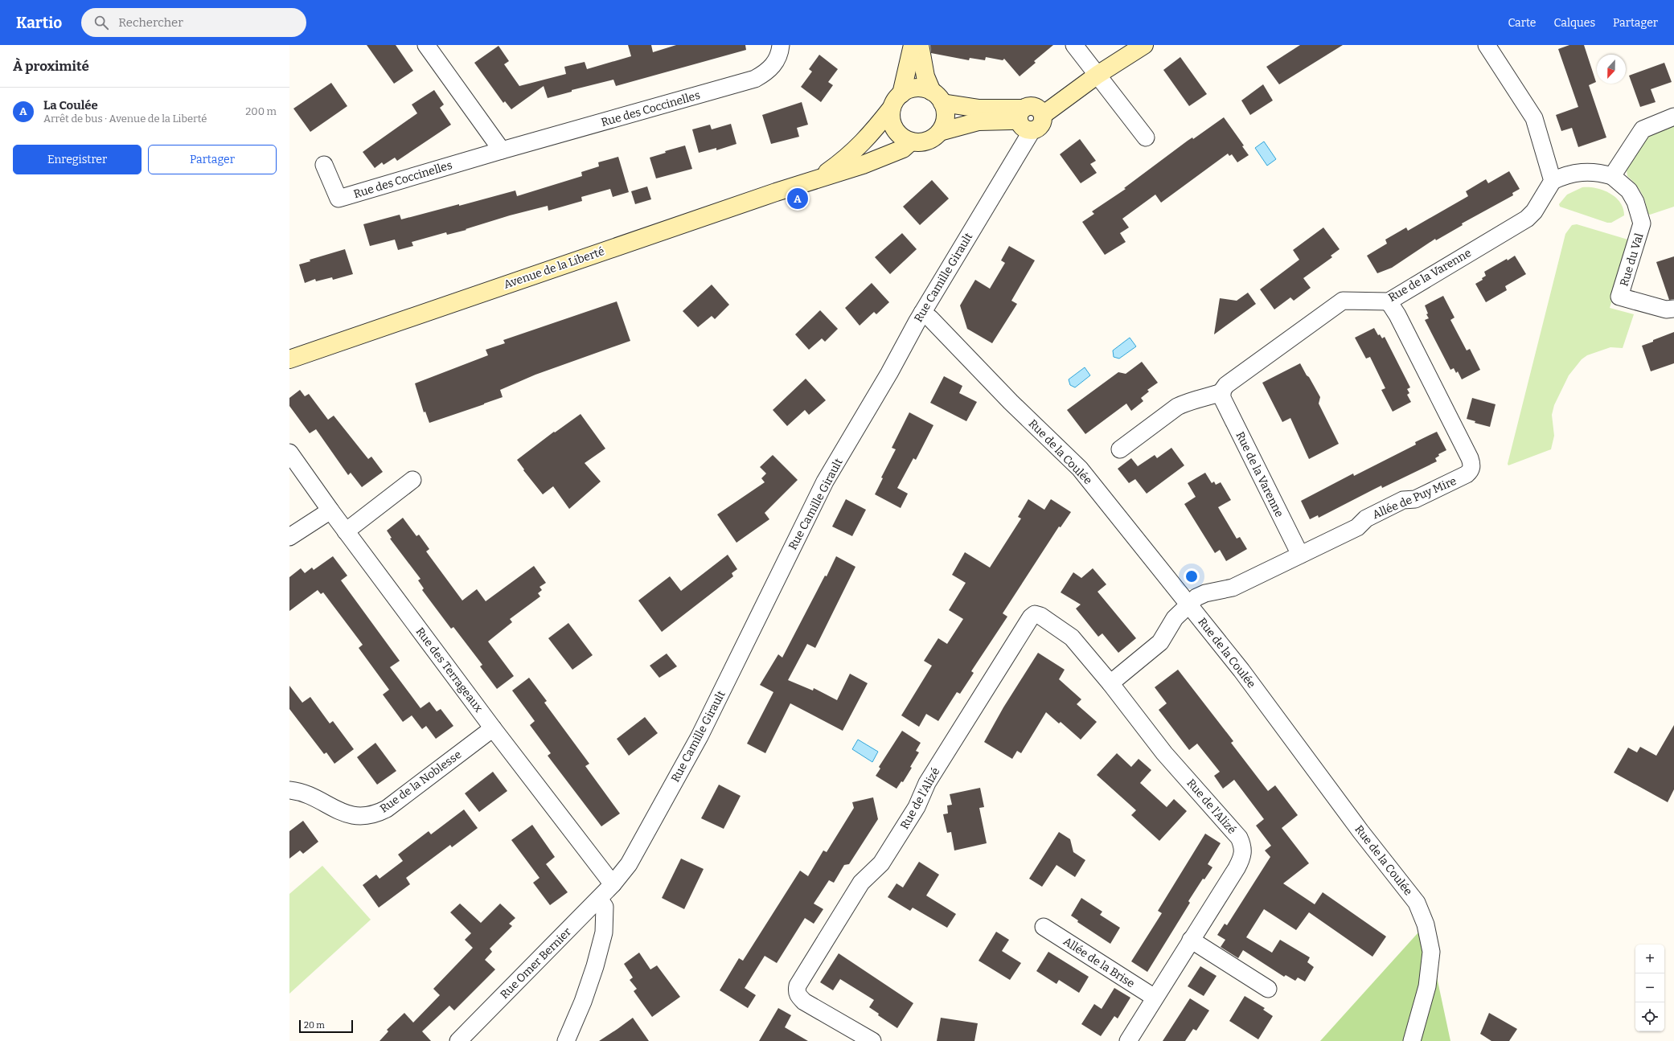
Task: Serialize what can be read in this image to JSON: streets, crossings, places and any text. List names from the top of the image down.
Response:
{
  "streets": {
    "street": [
      "Rue des Coccinelles",
      "Rue du Val",
      "Avenue de la Liberté",
      "Rue de la Varenne",
      "Rue Camille Girault",
      "Rue de la Coulée",
      "Allée de Puy Mire",
      "Rue des Terrageaux",
      "Rue de la Noblesse",
      "Rue de l'Alizé",
      "Allée de la Brise",
      "Rue Omer Bernier"
    ]
  },
  "crossings": [
    ["Rue du Val", "Rue de la Varenne"],
    ["Rue de la Varenne", "Allée de Puy Mire"],
    ["Rue Camille Girault", "Rue de la Coulée"],
    ["Rue Camille Girault", "Rue des Terrageaux"],
    ["Rue Camille Girault", "Rue Omer Bernier"],
    ["Rue de la Coulée", "Allée de Puy Mire"],
    ["Rue des Terrageaux", "Rue de la Noblesse"],
    ["Rue des Terrageaux", "Rue Omer Bernier"],
    ["Rue de l'Alizé", "Allée de la Brise"]
  ],
  "scale_bar": "20 m",
  "north": "bottom",
  "page": {
    "header": "Kartio",
    "search": "Rechercher",
    "nav": ["Carte", "Calques", "Partager"],
    "heading": "À proximité",
    "list": [
      {
        "mark": "A",
        "name": "La Coulée",
        "note": "Arrêt de bus · Avenue de la Liberté",
        "value": "200 m"
      }
    ],
    "buttons": ["Enregistrer", "Partager"],
    "pins": "A",
    "map_buttons": ["+", "−"],
    "scale": "20 m"
  }
}
